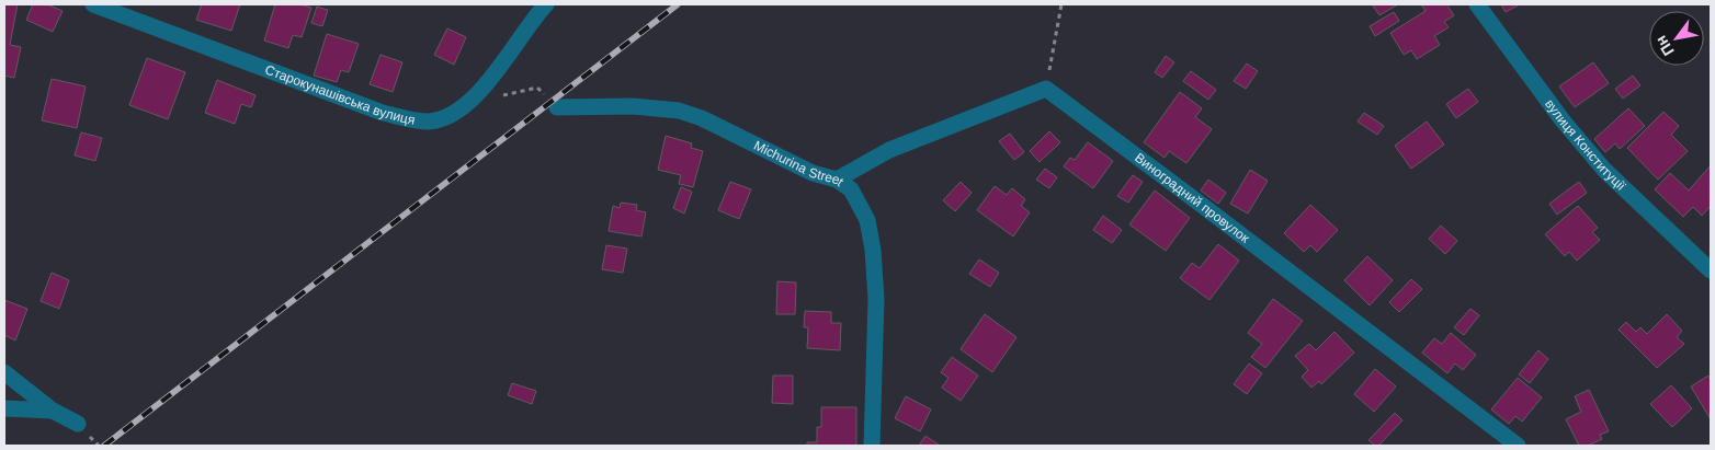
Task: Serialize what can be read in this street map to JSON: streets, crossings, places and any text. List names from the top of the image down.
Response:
{
  "streets": {
    "street": [
      "Старокунашівська вулиця",
      "вулиця Конституції",
      "Michurina Street",
      "Виноградний провулок"
    ]
  },
  "north": "bottom left"
}
